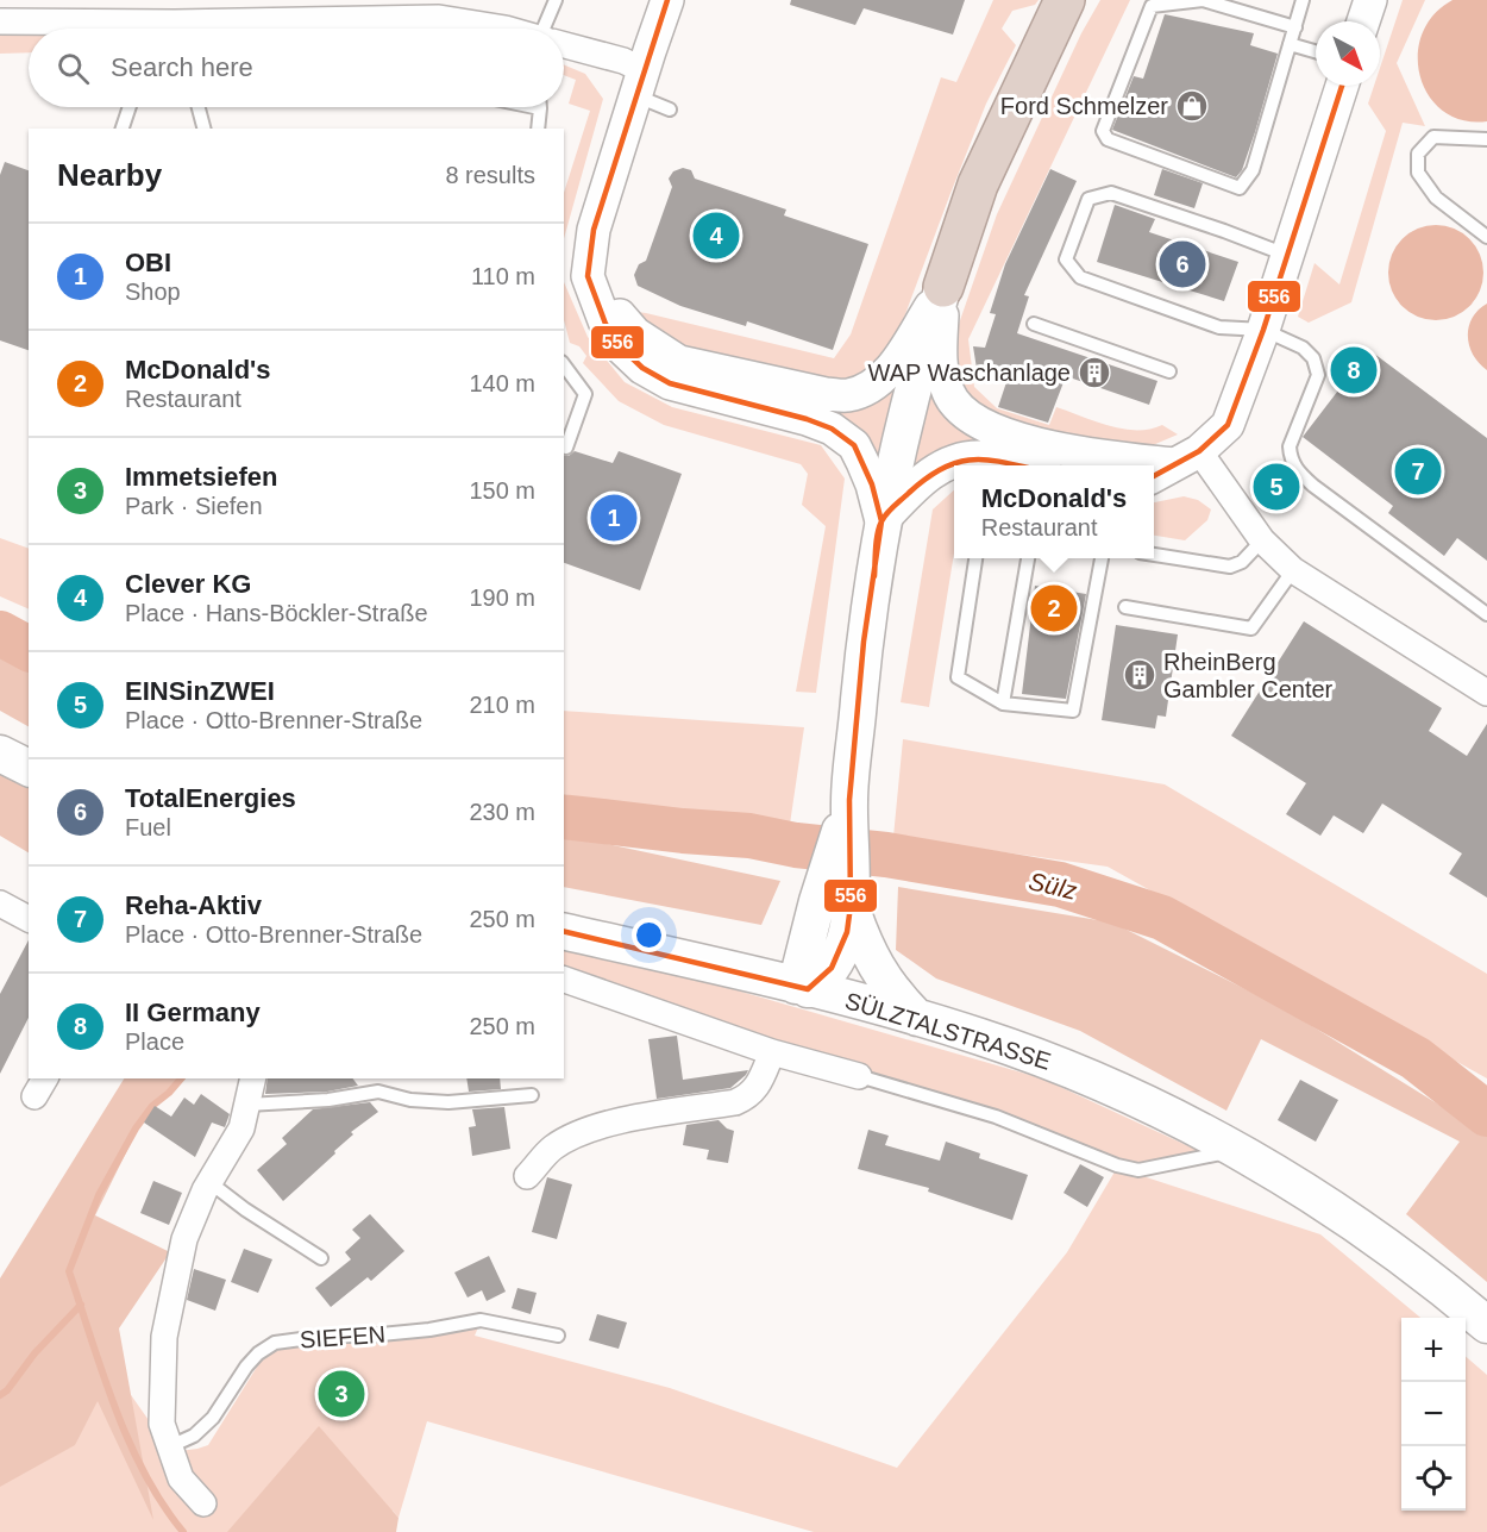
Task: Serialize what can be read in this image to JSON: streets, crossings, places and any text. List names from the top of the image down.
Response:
{
  "streets": {
    "main road": ["SÜLZTALSTRASSE"],
    "lane": ["SIEFEN"]
  },
  "water": ["Sülz"],
  "places": {
    "shop": ["Ford Schmelzer"],
    "building": ["WAP Waschanlage", "RheinBerg Gambler Center"]
  },
  "lines": ["transit line 556"],
  "north": "bottom right",
  "page": {
    "search": "Search here",
    "heading": ["Nearby", "8 results"],
    "pins": [
      "4",
      "6",
      "8",
      "7",
      "5",
      "1",
      "2",
      "3"
    ],
    "list": [
      {
        "mark": "1",
        "name": "OBI",
        "note": "Shop",
        "value": "110 m"
      },
      {
        "mark": "2",
        "name": "McDonald's",
        "note": "Restaurant",
        "value": "140 m"
      },
      {
        "mark": "3",
        "name": "Immetsiefen",
        "note": "Park · Siefen",
        "value": "150 m"
      },
      {
        "mark": "4",
        "name": "Clever KG",
        "note": "Place · Hans-Böckler-Straße",
        "value": "190 m"
      },
      {
        "mark": "5",
        "name": "EINSinZWEI",
        "note": "Place · Otto-Brenner-Straße",
        "value": "210 m"
      },
      {
        "mark": "6",
        "name": "TotalEnergies",
        "note": "Fuel",
        "value": "230 m"
      },
      {
        "mark": "7",
        "name": "Reha-Aktiv",
        "note": "Place · Otto-Brenner-Straße",
        "value": "250 m"
      },
      {
        "mark": "8",
        "name": "II Germany",
        "note": "Place",
        "value": "250 m"
      }
    ],
    "popup": ["McDonald's", "Restaurant"],
    "map_buttons": ["+", "−"]
  }
}
